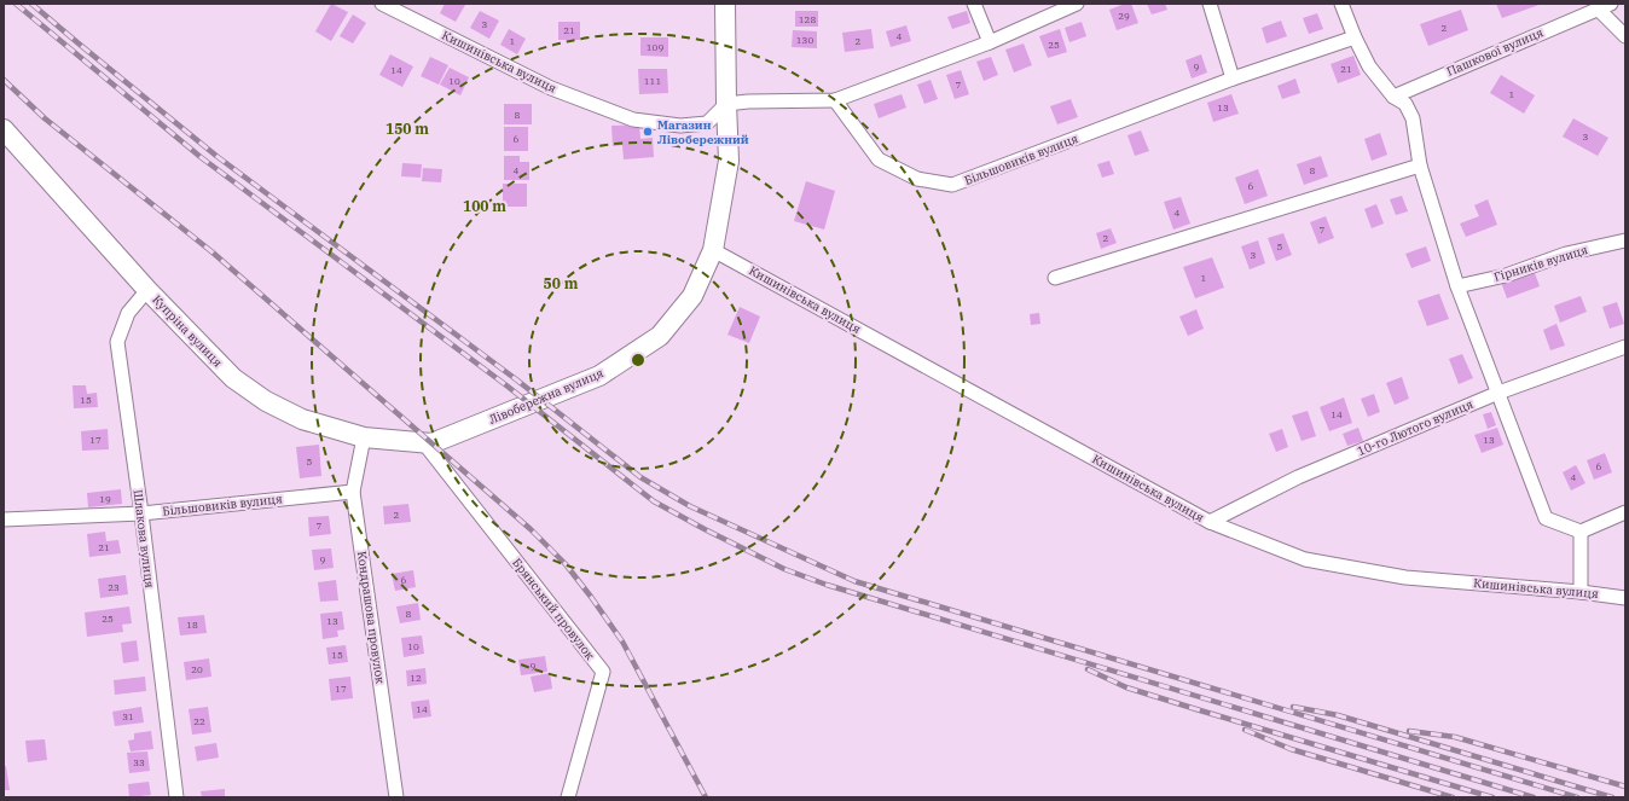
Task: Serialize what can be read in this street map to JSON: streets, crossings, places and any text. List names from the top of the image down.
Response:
{
  "streets": {
    "main road": ["Купріна вулиця", "Лівобережна вулиця"],
    "street": [
      "Пашкової вулиця",
      "Кишинівська вулиця",
      "Більшовиків вулиця",
      "Гірників вулиця",
      "10-го Лютого вулиця",
      "Шлакова вулиця",
      "Брянський провулок",
      "Кондрашова провулок"
    ]
  },
  "crossings": [
    ["Кишинівська вулиця", "Лівобережна вулиця"],
    ["Кишинівська вулиця", "10-го Лютого вулиця"],
    ["Більшовиків вулиця", "Шлакова вулиця"],
    ["Більшовиків вулиця", "Кондрашова провулок"],
    ["Купріна вулиця", "Лівобережна вулиця"],
    ["Купріна вулиця", "Шлакова вулиця"],
    ["Купріна вулиця", "Брянський провулок"],
    ["Купріна вулиця", "Кондрашова провулок"],
    ["Лівобережна вулиця", "Брянський провулок"]
  ],
  "places": ["Магазин Лівобережний"],
  "house_numbers": [
    "29",
    "128",
    "3",
    "2",
    "21",
    "4",
    "130",
    "1",
    "2",
    "25",
    "109",
    "9",
    "21",
    "14",
    "10",
    "111",
    "7",
    "1",
    "13",
    "8",
    "3",
    "6",
    "4",
    "8",
    "6",
    "4",
    "7",
    "2",
    "5",
    "3",
    "1",
    "15",
    "14",
    "17",
    "13",
    "5",
    "6",
    "4",
    "19",
    "2",
    "7",
    "21",
    "9",
    "6",
    "23",
    "8",
    "25",
    "13",
    "18",
    "10",
    "15",
    "9",
    "20",
    "12",
    "17",
    "14",
    "31",
    "22",
    "33"
  ],
  "rings": ["150 m", "100 m", "50 m"]
}
